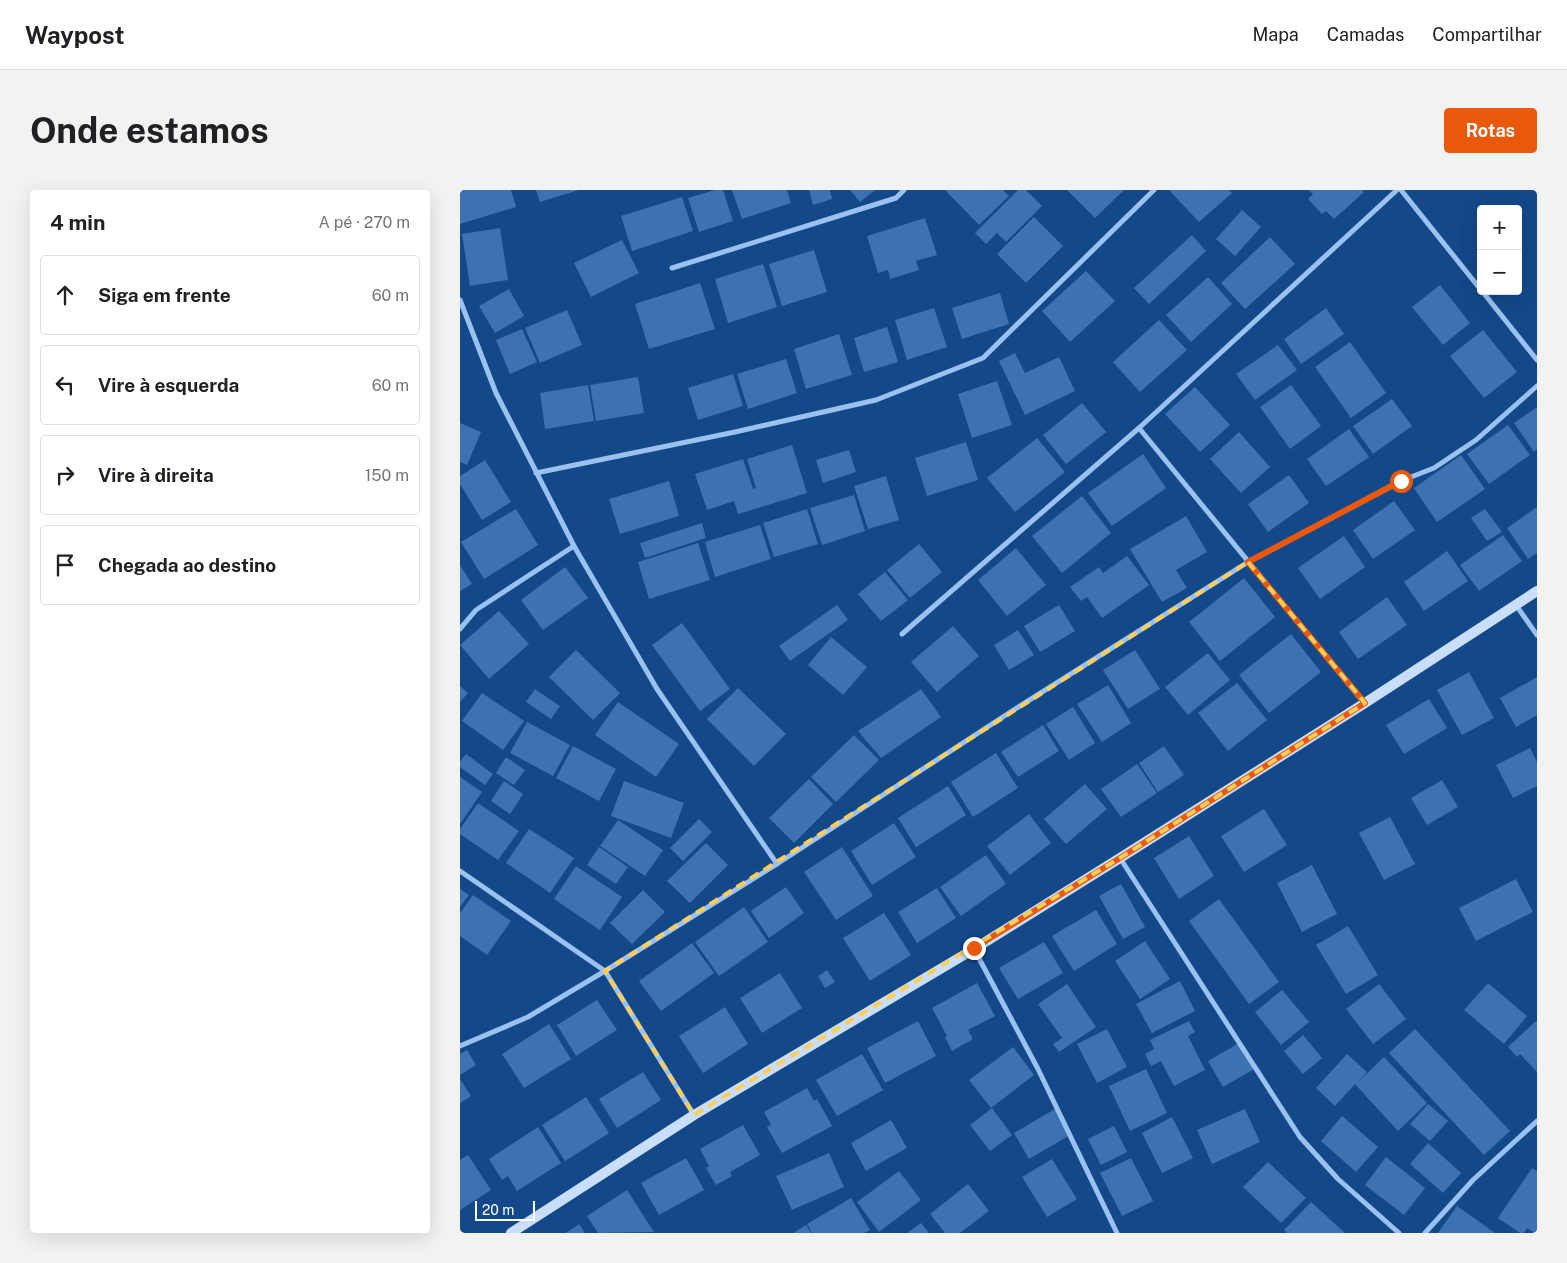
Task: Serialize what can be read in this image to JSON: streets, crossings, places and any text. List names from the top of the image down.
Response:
{
  "scale_bar": "20 m",
  "page": {
    "header": "Waypost",
    "nav": ["Mapa", "Camadas", "Compartilhar"],
    "buttons": "Rotas",
    "title": "Onde estamos",
    "heading": ["4 min", "A pé · 270 m"],
    "map_buttons": ["+", "−"],
    "list": [
      ["Siga em frente", "60 m"],
      ["Vire à esquerda", "60 m"],
      ["Vire à direita", "150 m"],
      "Chegada ao destino"
    ],
    "scale": "20 m"
  }
}
